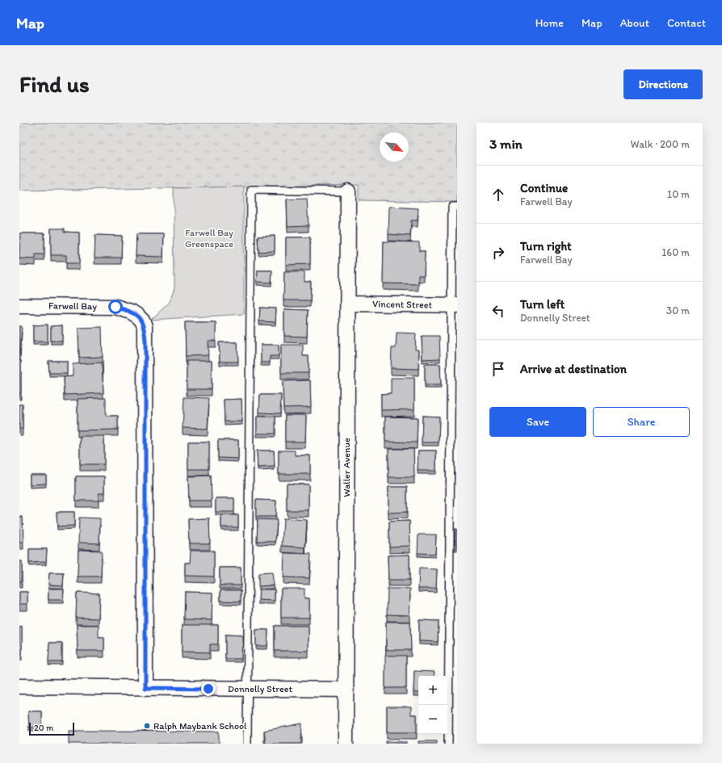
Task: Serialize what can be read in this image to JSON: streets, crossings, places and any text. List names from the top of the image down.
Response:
{
  "streets": {
    "street": [
      "Vincent Street",
      "Farwell Bay",
      "Waller Avenue",
      "Donnelly Street"
    ]
  },
  "crossings": [
    ["Vincent Street", "Waller Avenue"],
    ["Farwell Bay", "Donnelly Street"],
    ["Waller Avenue", "Donnelly Street"]
  ],
  "parks": ["Farwell Bay Greenspace"],
  "places": ["Ralph Maybank School"],
  "scale_bar": "20 m",
  "north": "bottom right",
  "page": {
    "header": "Map",
    "nav": [
      "Home",
      "Map",
      "About",
      "Contact"
    ],
    "buttons": [
      "Directions",
      ["Save", "Share"]
    ],
    "title": "Find us",
    "heading": ["3 min", "Walk · 200 m"],
    "list": [
      ["Continue", "Farwell Bay", "10 m"],
      ["Turn right", "Farwell Bay", "160 m"],
      ["Turn left", "Donnelly Street", "30 m"],
      "Arrive at destination"
    ],
    "map_buttons": ["+", "−"],
    "scale": "20 m"
  }
}
